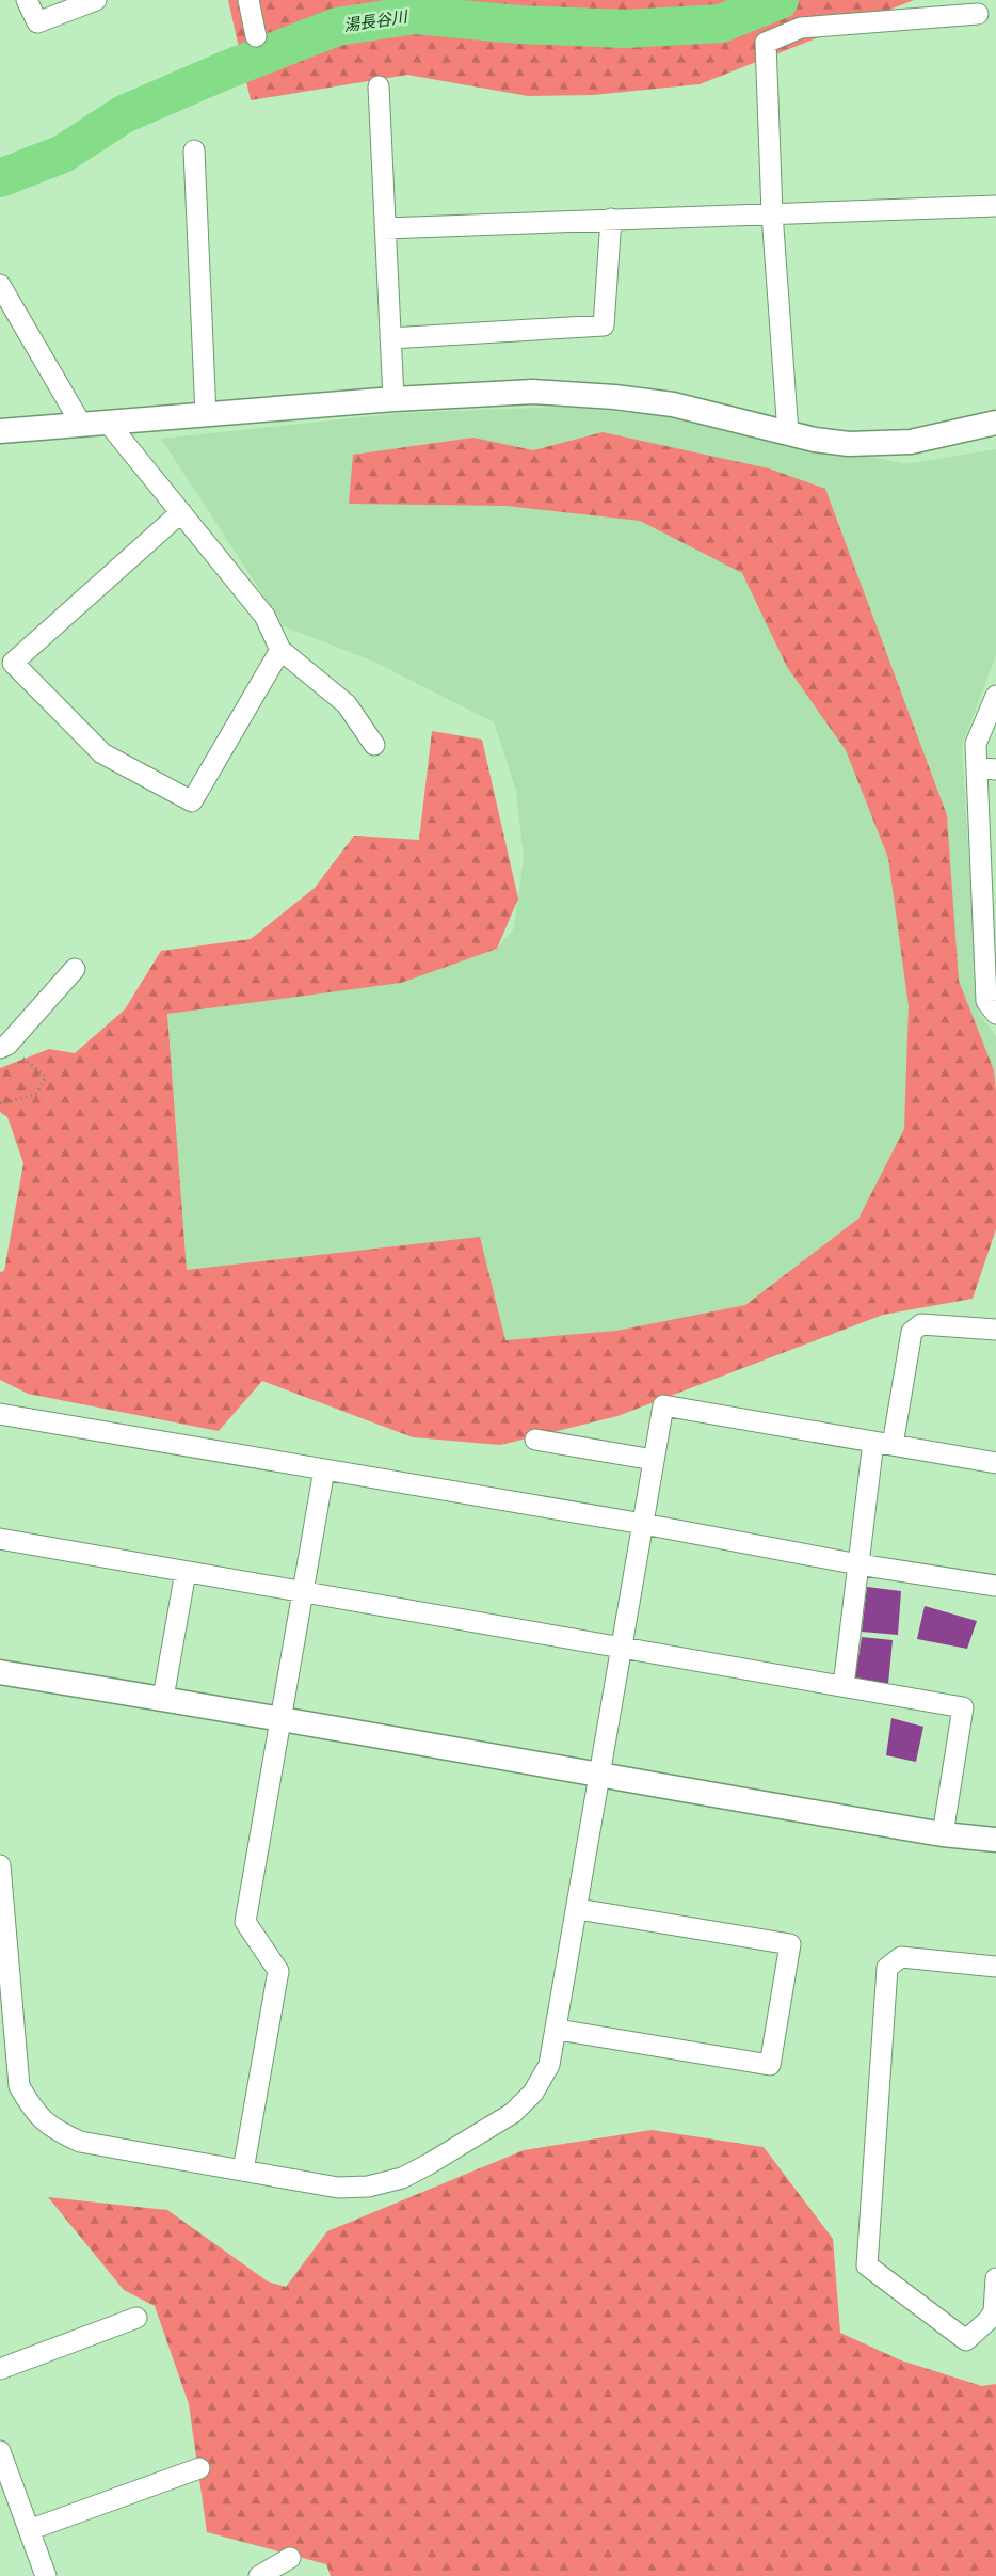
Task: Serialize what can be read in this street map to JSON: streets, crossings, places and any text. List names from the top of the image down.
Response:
{
  "water": ["湯長谷川"]
}
